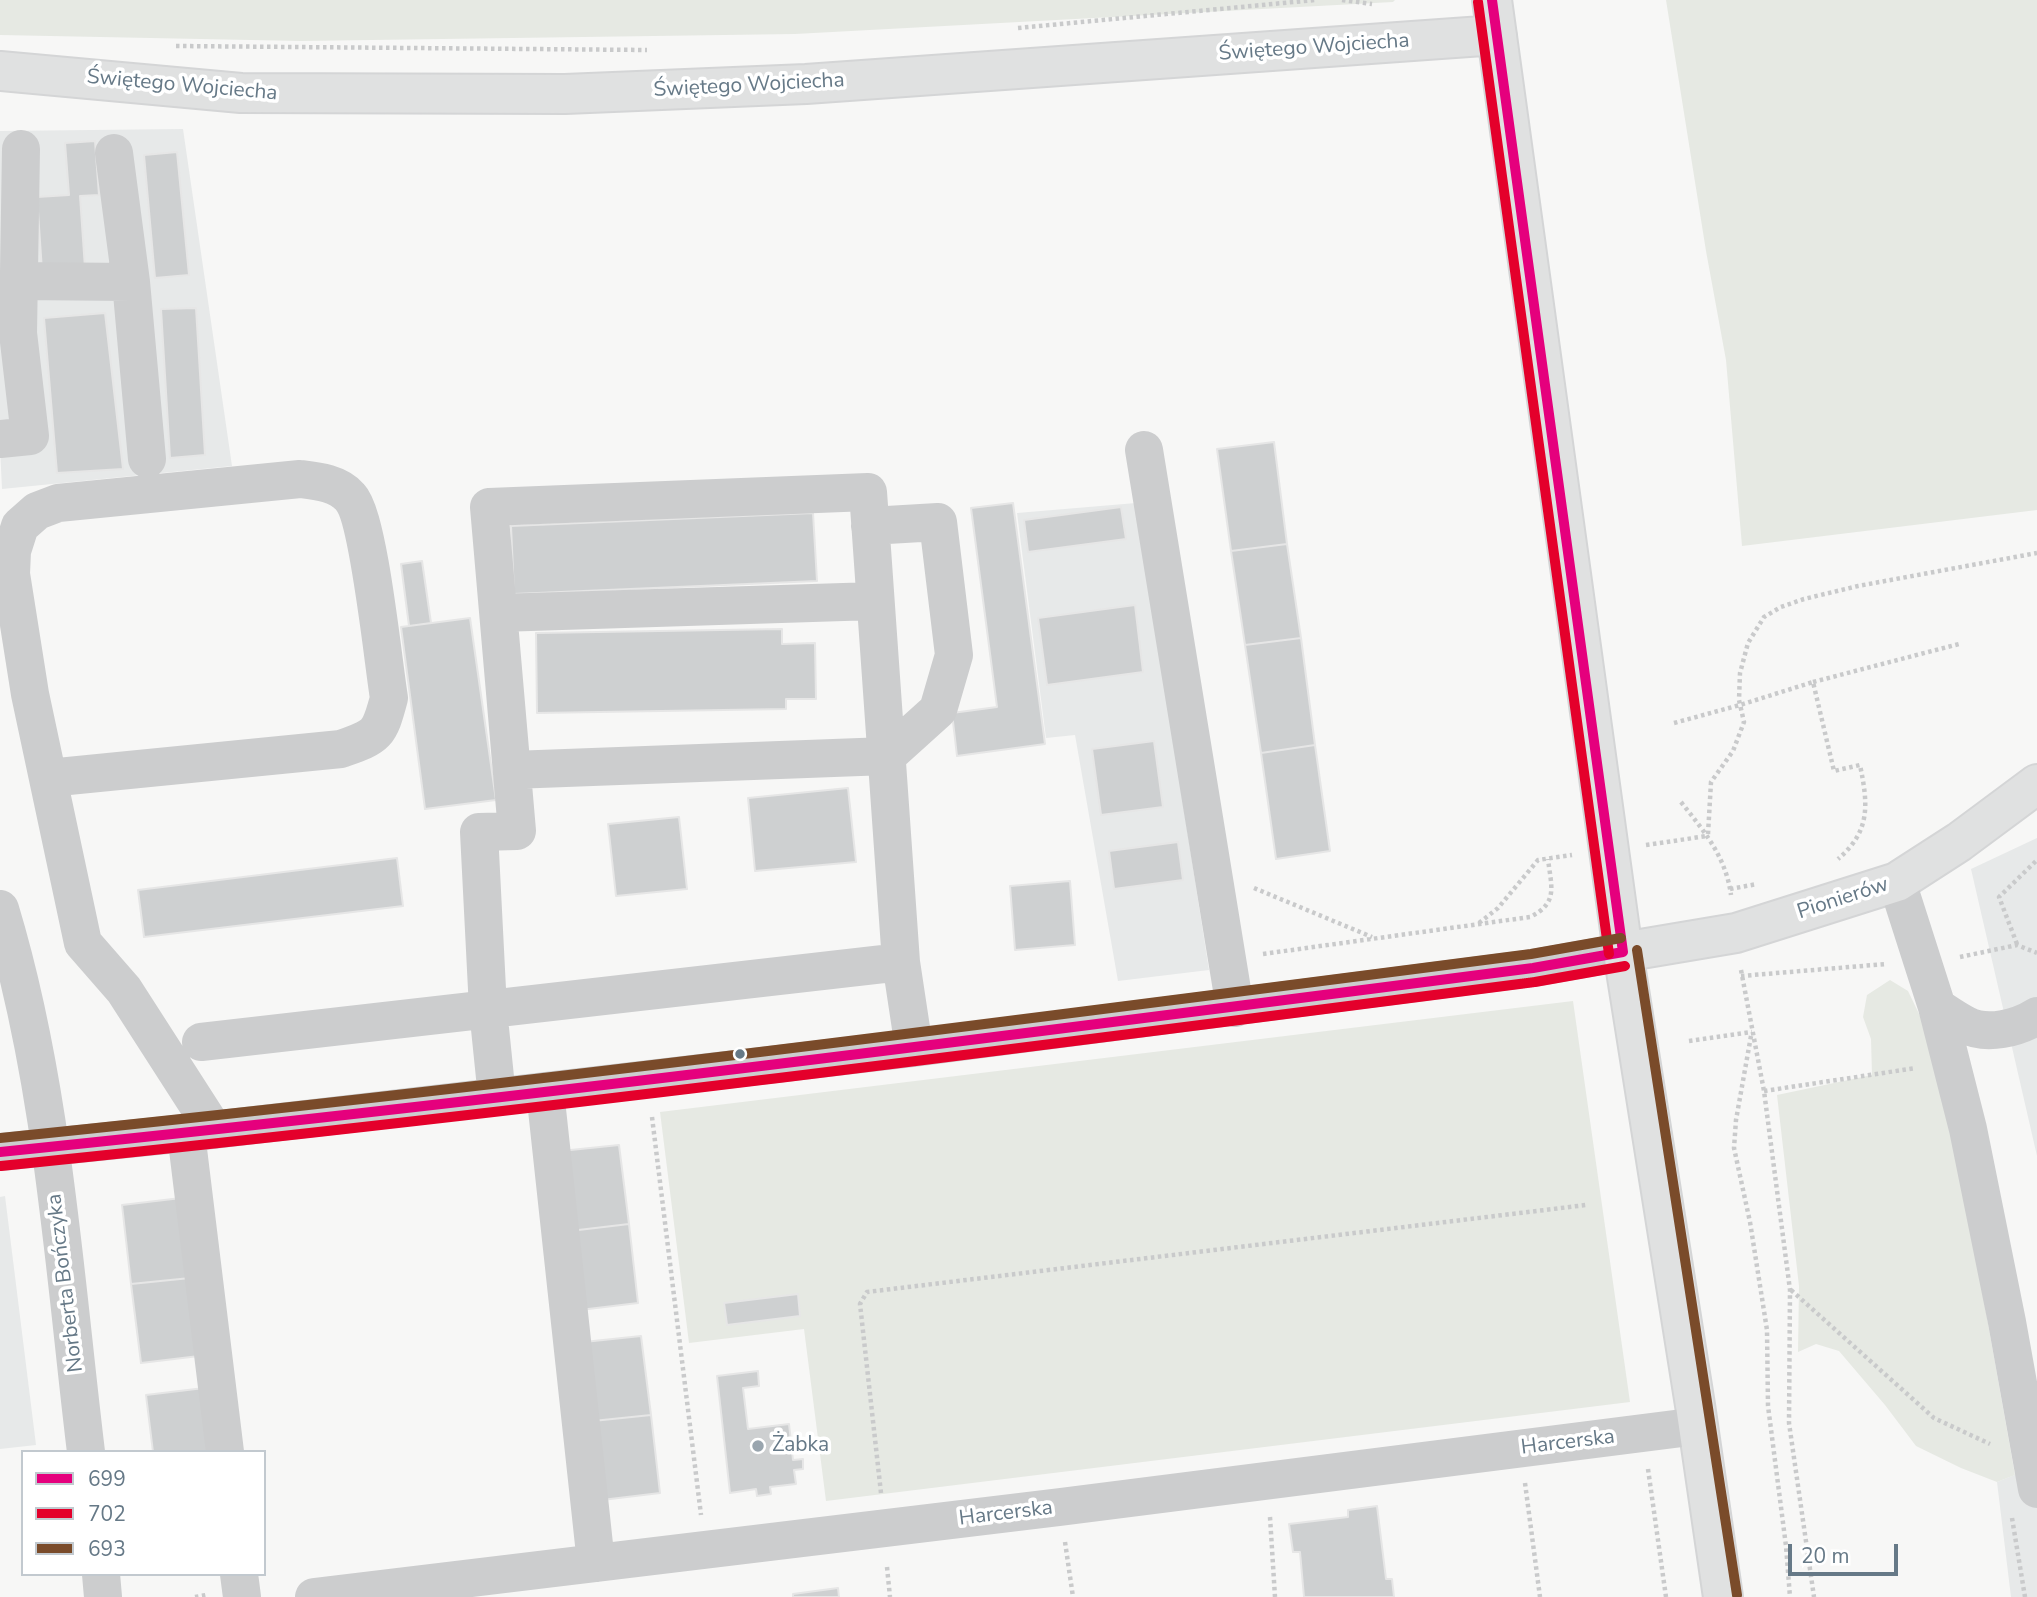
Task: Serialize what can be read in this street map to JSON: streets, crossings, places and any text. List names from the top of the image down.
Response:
{
  "streets": {
    "main road": ["Świętego Wojciecha", "Pionierów"],
    "street": ["Norberta Bończyka", "Harcerska"]
  },
  "places": ["Żabka"],
  "lines": ["transit line 699", "transit line 702", "transit line 693"],
  "legend": ["699", "702", "693"],
  "scale_bar": "20 m"
}
